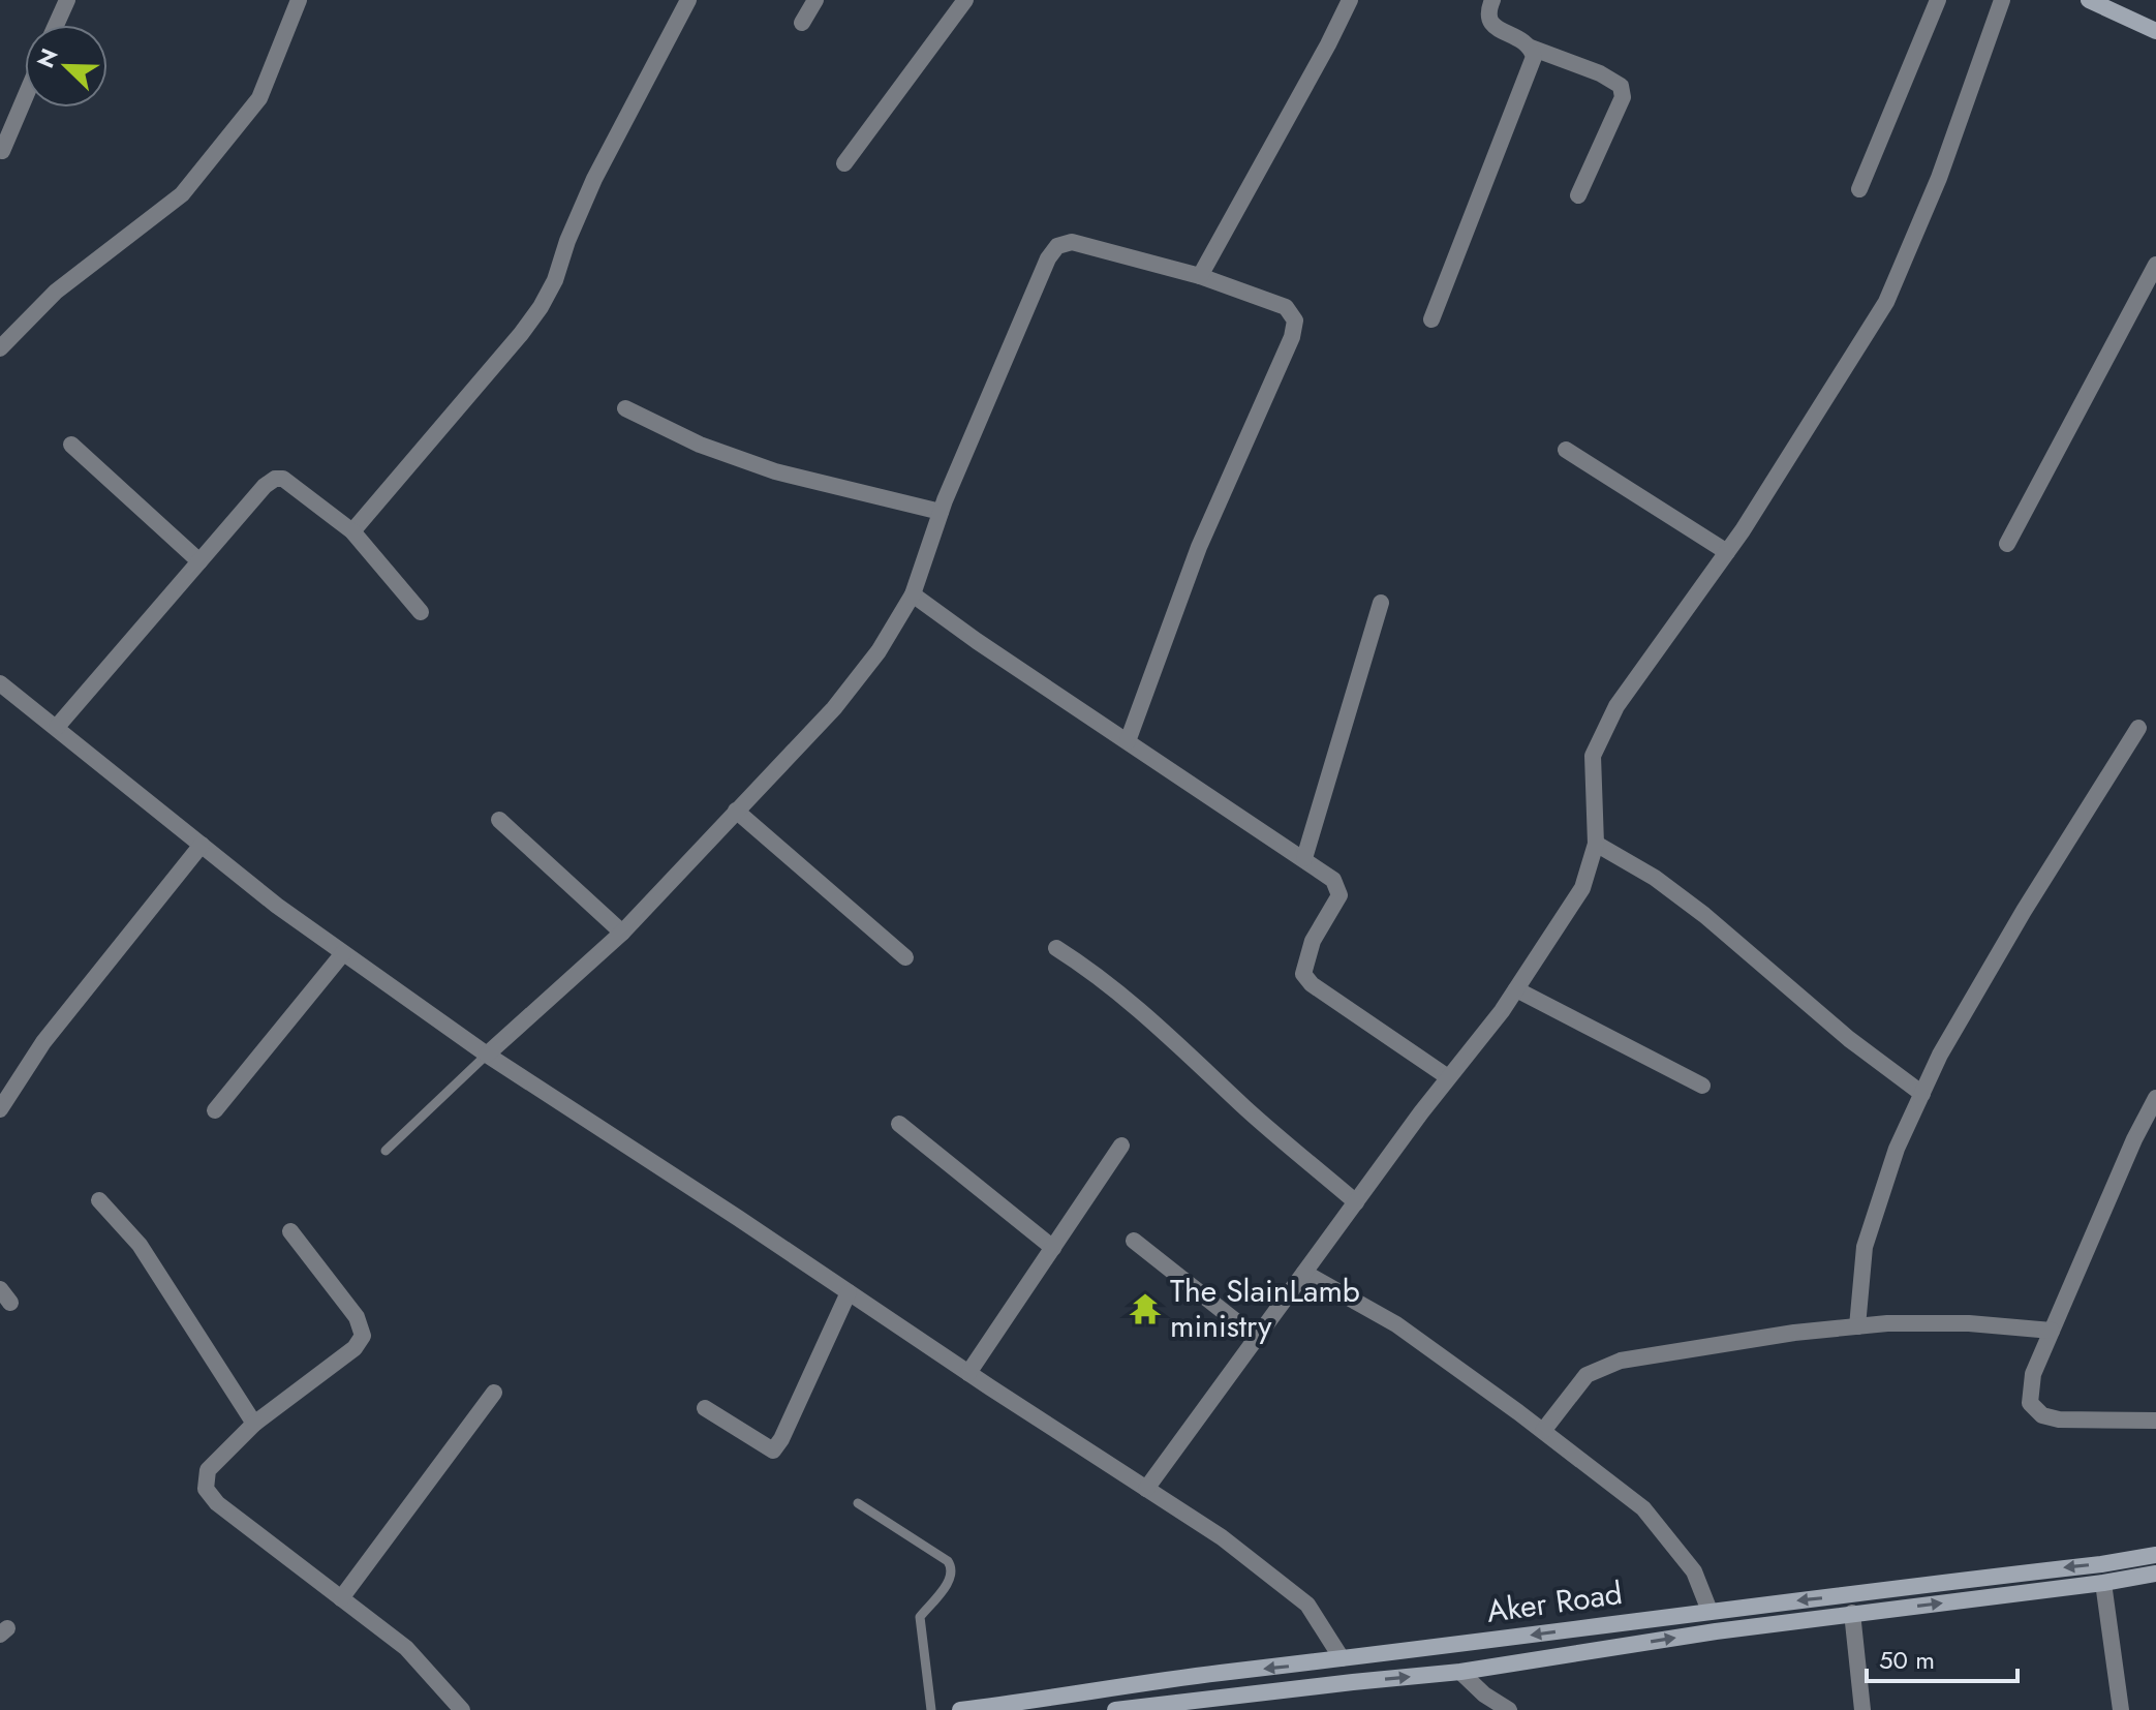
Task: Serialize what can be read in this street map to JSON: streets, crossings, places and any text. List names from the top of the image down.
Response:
{
  "streets": {
    "street": ["Aker Road"]
  },
  "places": {
    "temple": ["The SlainLamb ministry"]
  },
  "scale_bar": "50 m",
  "north": "top left"
}
